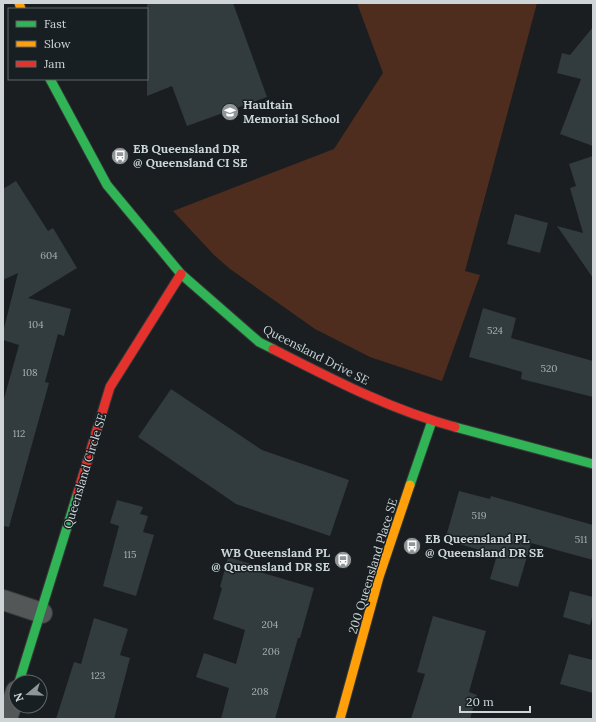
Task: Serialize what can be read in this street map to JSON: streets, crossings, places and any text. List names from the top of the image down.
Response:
{
  "streets": {
    "street": ["Queensland Drive SE", "Queensland Circle SE", "200 Queensland Place SE"]
  },
  "crossings": [
    ["Queensland Drive SE", "Queensland Circle SE"],
    ["Queensland Drive SE", "200 Queensland Place SE"]
  ],
  "places": {
    "school or university": ["Haultain Memorial School"],
    "bus stop": ["EB Queensland DR @ Queensland CI SE", "EB Queensland PL @ Queensland DR SE", "WB Queensland PL @ Queensland DR SE"]
  },
  "house_numbers": [
    "604",
    "104",
    "524",
    "520",
    "108",
    "112",
    "519",
    "511",
    "115",
    "204",
    "206",
    "123",
    "208"
  ],
  "legend": ["Fast", "Slow", "Jam"],
  "scale_bar": "20 m",
  "north": "left"
}
